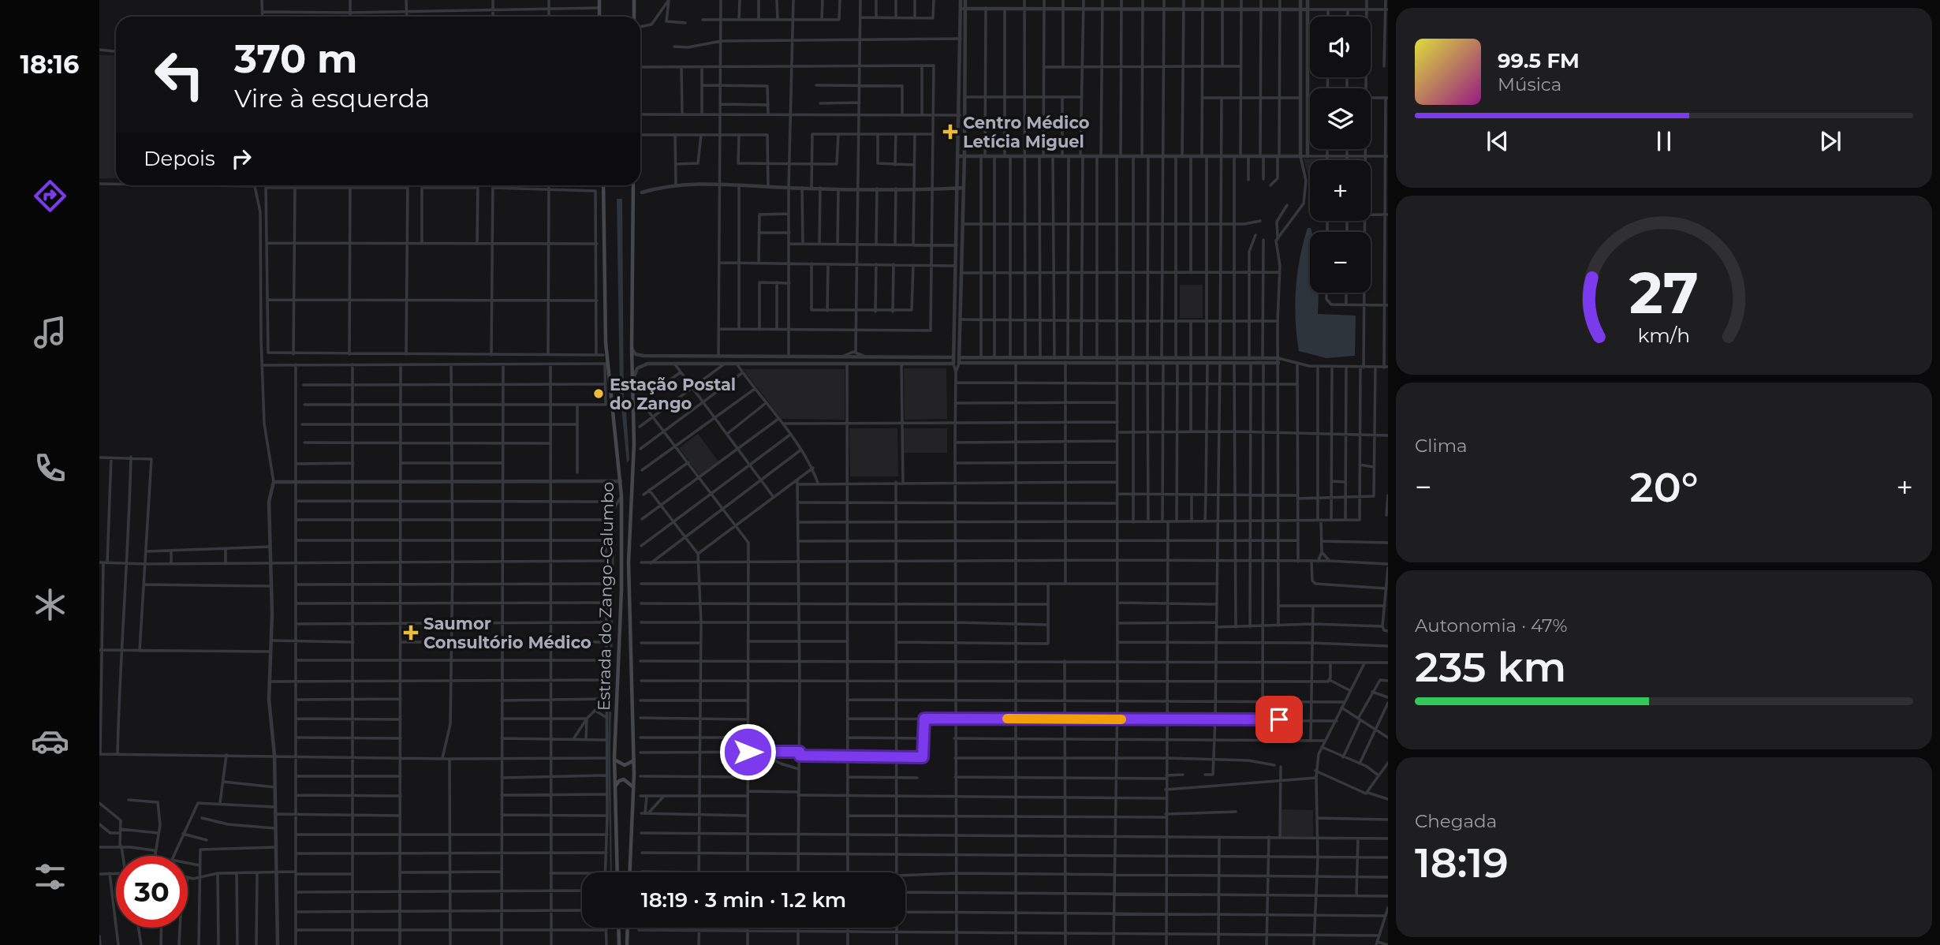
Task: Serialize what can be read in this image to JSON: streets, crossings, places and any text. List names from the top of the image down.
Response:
{
  "streets": {
    "main road": ["Estrada do Zango-Calumbo"]
  },
  "places": {
    "health": ["Centro Médico Letícia Miguel", "Saumor Consultório Médico"],
    "other": ["Estação Postal do Zango"]
  },
  "page": {
    "tabs": "18:16",
    "map_buttons": ["+", "−"],
    "turn": ["370 m", "Vire à esquerda"],
    "song": ["99.5 FM", "Música"],
    "then": "Depois",
    "tile": [
      "Clima",
      ["Autonomia · 47%", "235 km"],
      ["Chegada", "18:19"]
    ],
    "heat": ["−", "20°", "+"],
    "limit": "30",
    "trip": "18:19 · 3 min · 1.2 km",
    "gauge": ["27", "km/h"]
  }
}
